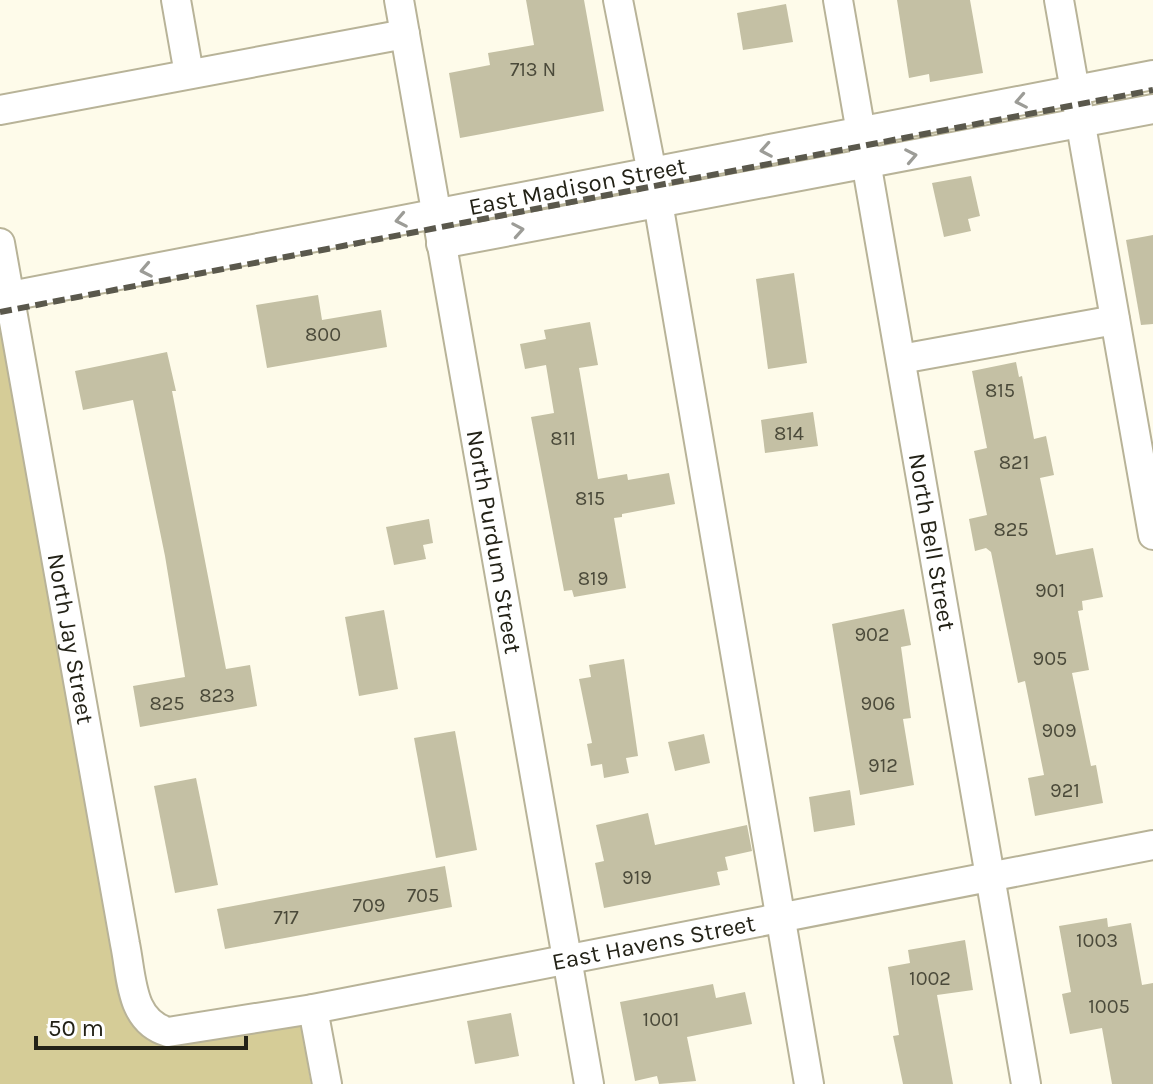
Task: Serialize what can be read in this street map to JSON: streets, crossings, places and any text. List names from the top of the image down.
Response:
{
  "streets": {
    "street": [
      "East Madison Street",
      "North Purdum Street",
      "North Bell Street",
      "North Jay Street",
      "East Havens Street"
    ]
  },
  "crossings": [
    ["East Madison Street", "North Purdum Street"],
    ["East Madison Street", "North Bell Street"],
    ["East Madison Street", "North Jay Street"],
    ["North Purdum Street", "East Havens Street"],
    ["North Bell Street", "East Havens Street"],
    ["North Jay Street", "East Havens Street"]
  ],
  "house_numbers": [
    "713 N",
    "800",
    "815",
    "814",
    "811",
    "821",
    "815",
    "825",
    "819",
    "901",
    "902",
    "905",
    "823",
    "825",
    "906",
    "909",
    "912",
    "921",
    "919",
    "705",
    "709",
    "717",
    "1003",
    "1002",
    "1005",
    "1001"
  ],
  "scale_bar": "50 m"
}
